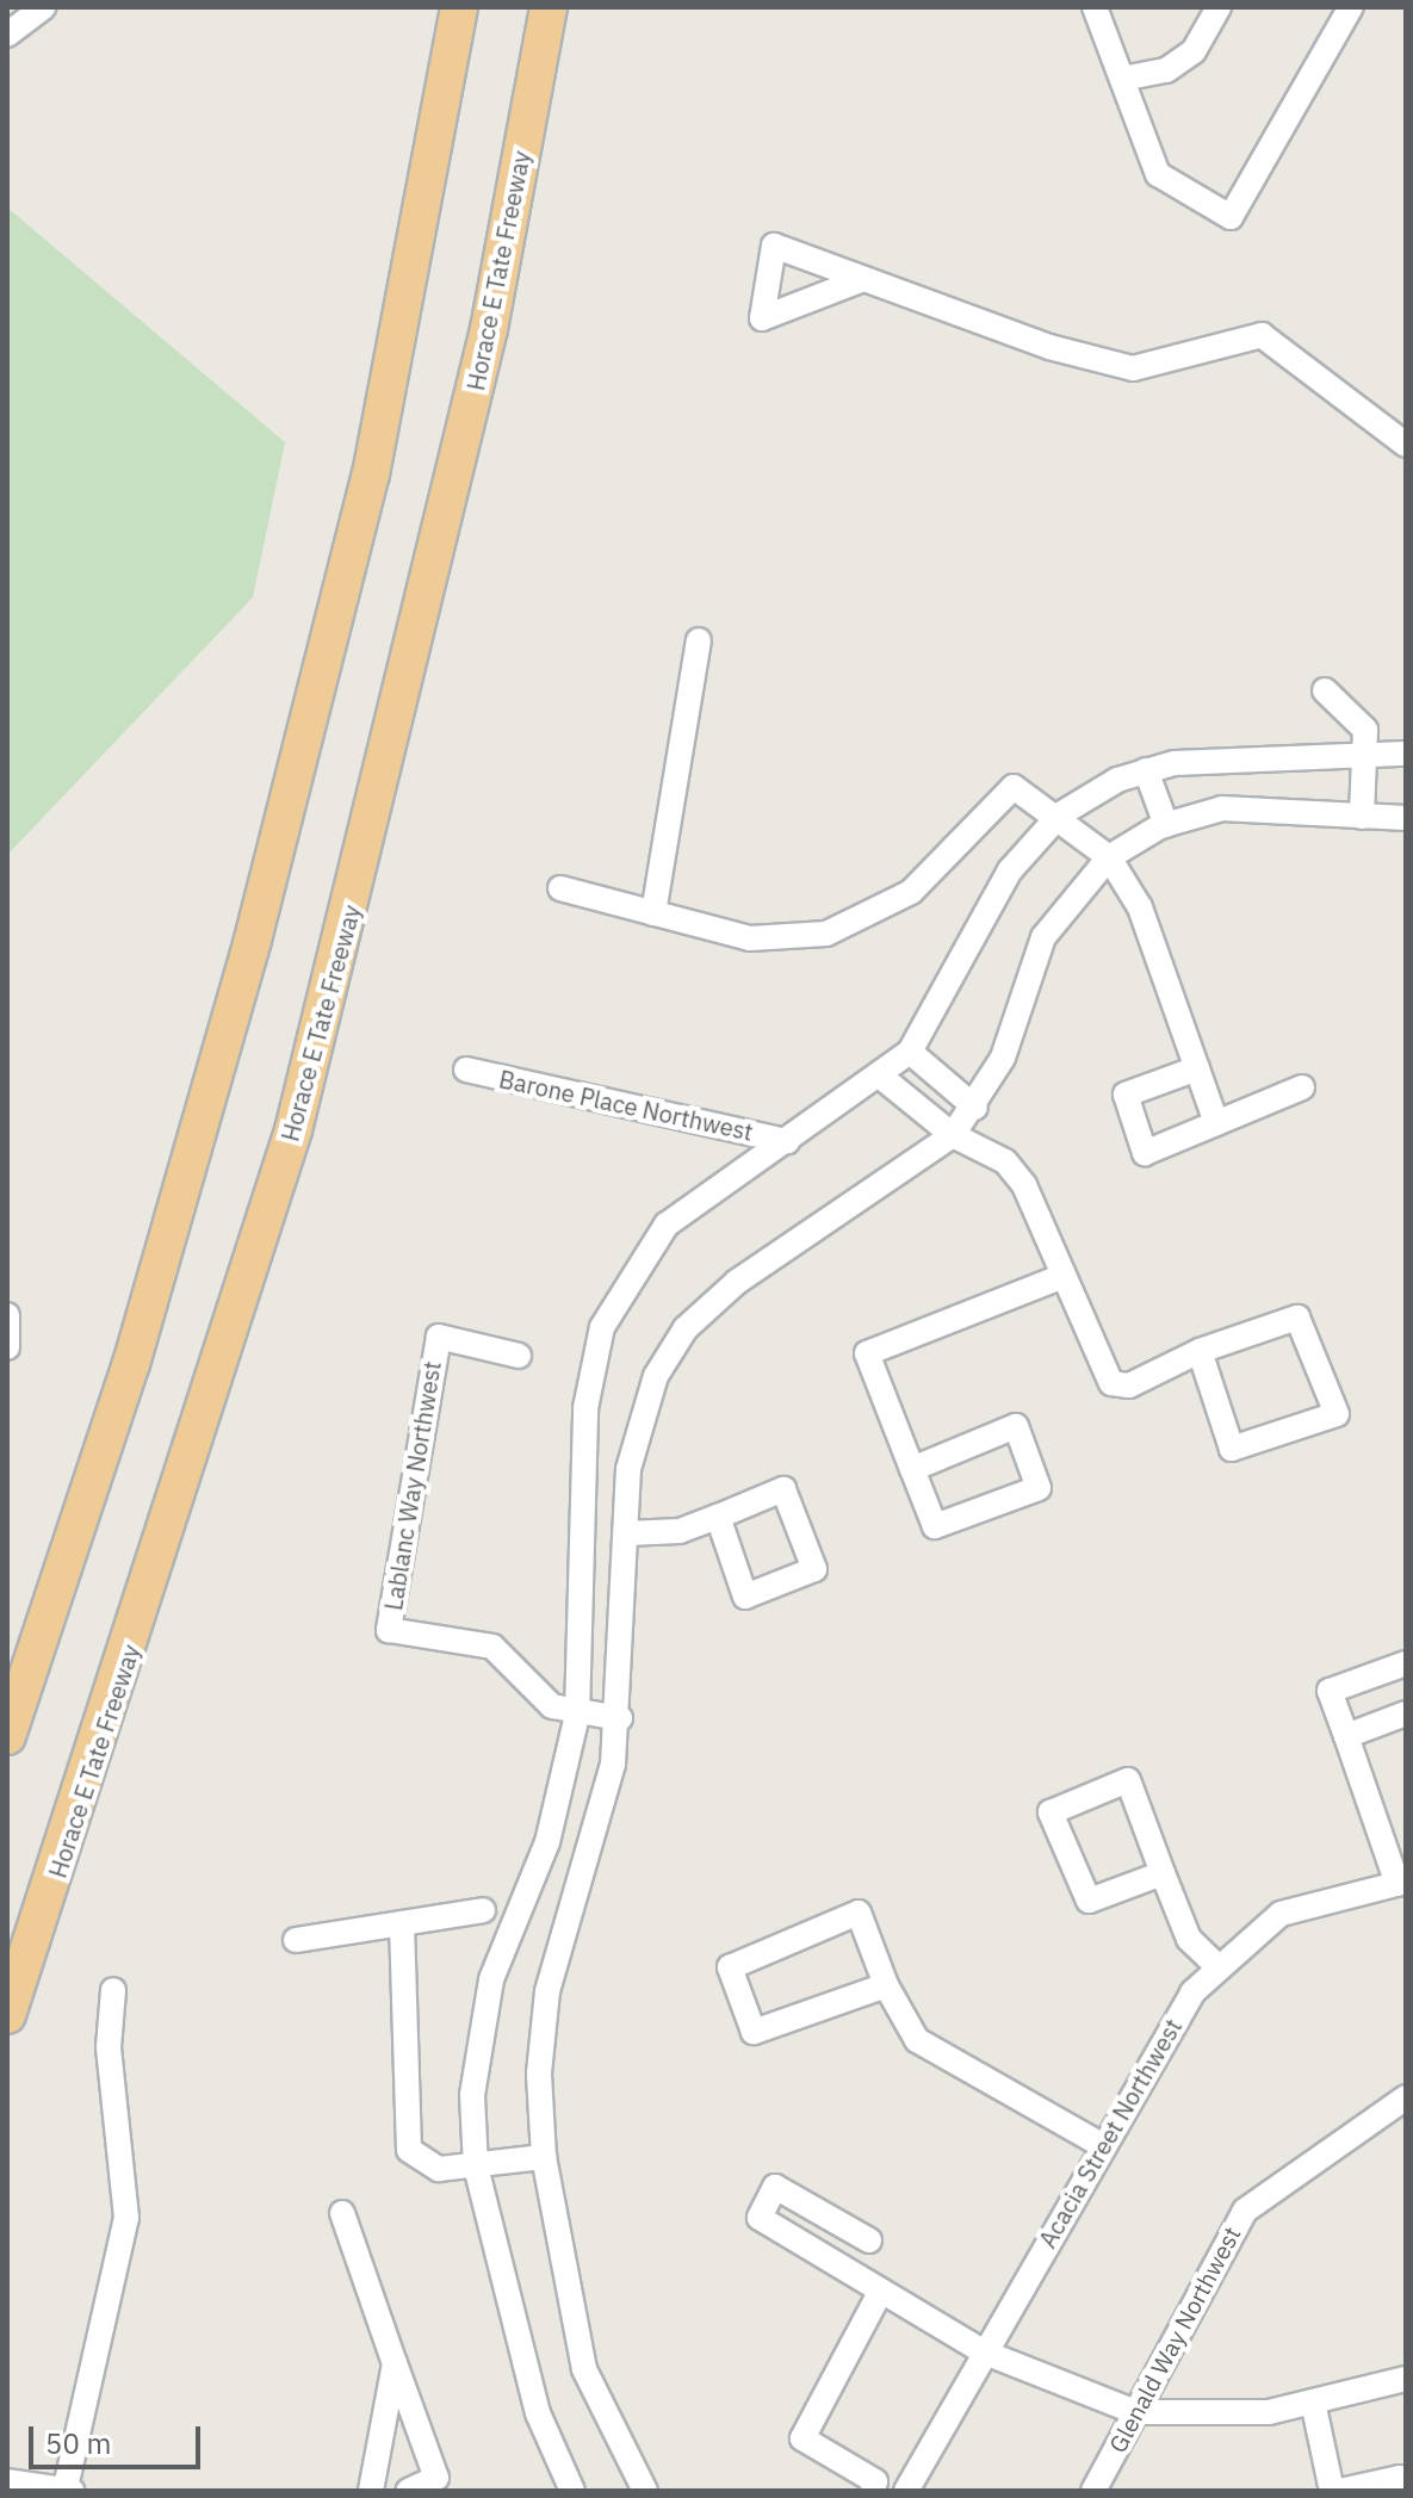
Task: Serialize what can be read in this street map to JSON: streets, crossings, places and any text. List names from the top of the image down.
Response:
{
  "streets": {
    "highway": ["Horace E Tate Freeway"],
    "street": [
      "Barone Place Northwest",
      "Lablanc Way Northwest",
      "Acacia Street Northwest",
      "Glenald Way Northwest"
    ]
  },
  "scale_bar": "50 m"
}
